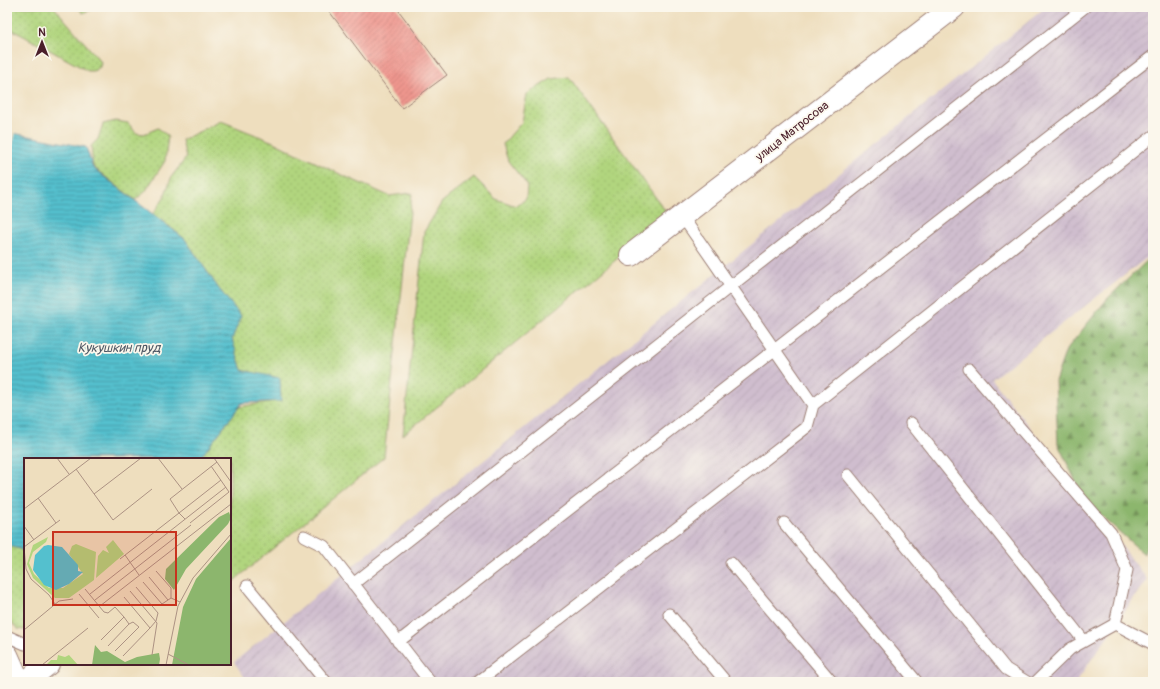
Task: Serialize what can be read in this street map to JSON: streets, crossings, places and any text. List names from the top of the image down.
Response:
{
  "streets": {
    "street": ["улица Матросова"]
  },
  "water": ["Кукушкин пруд"],
  "north": "top"
}
